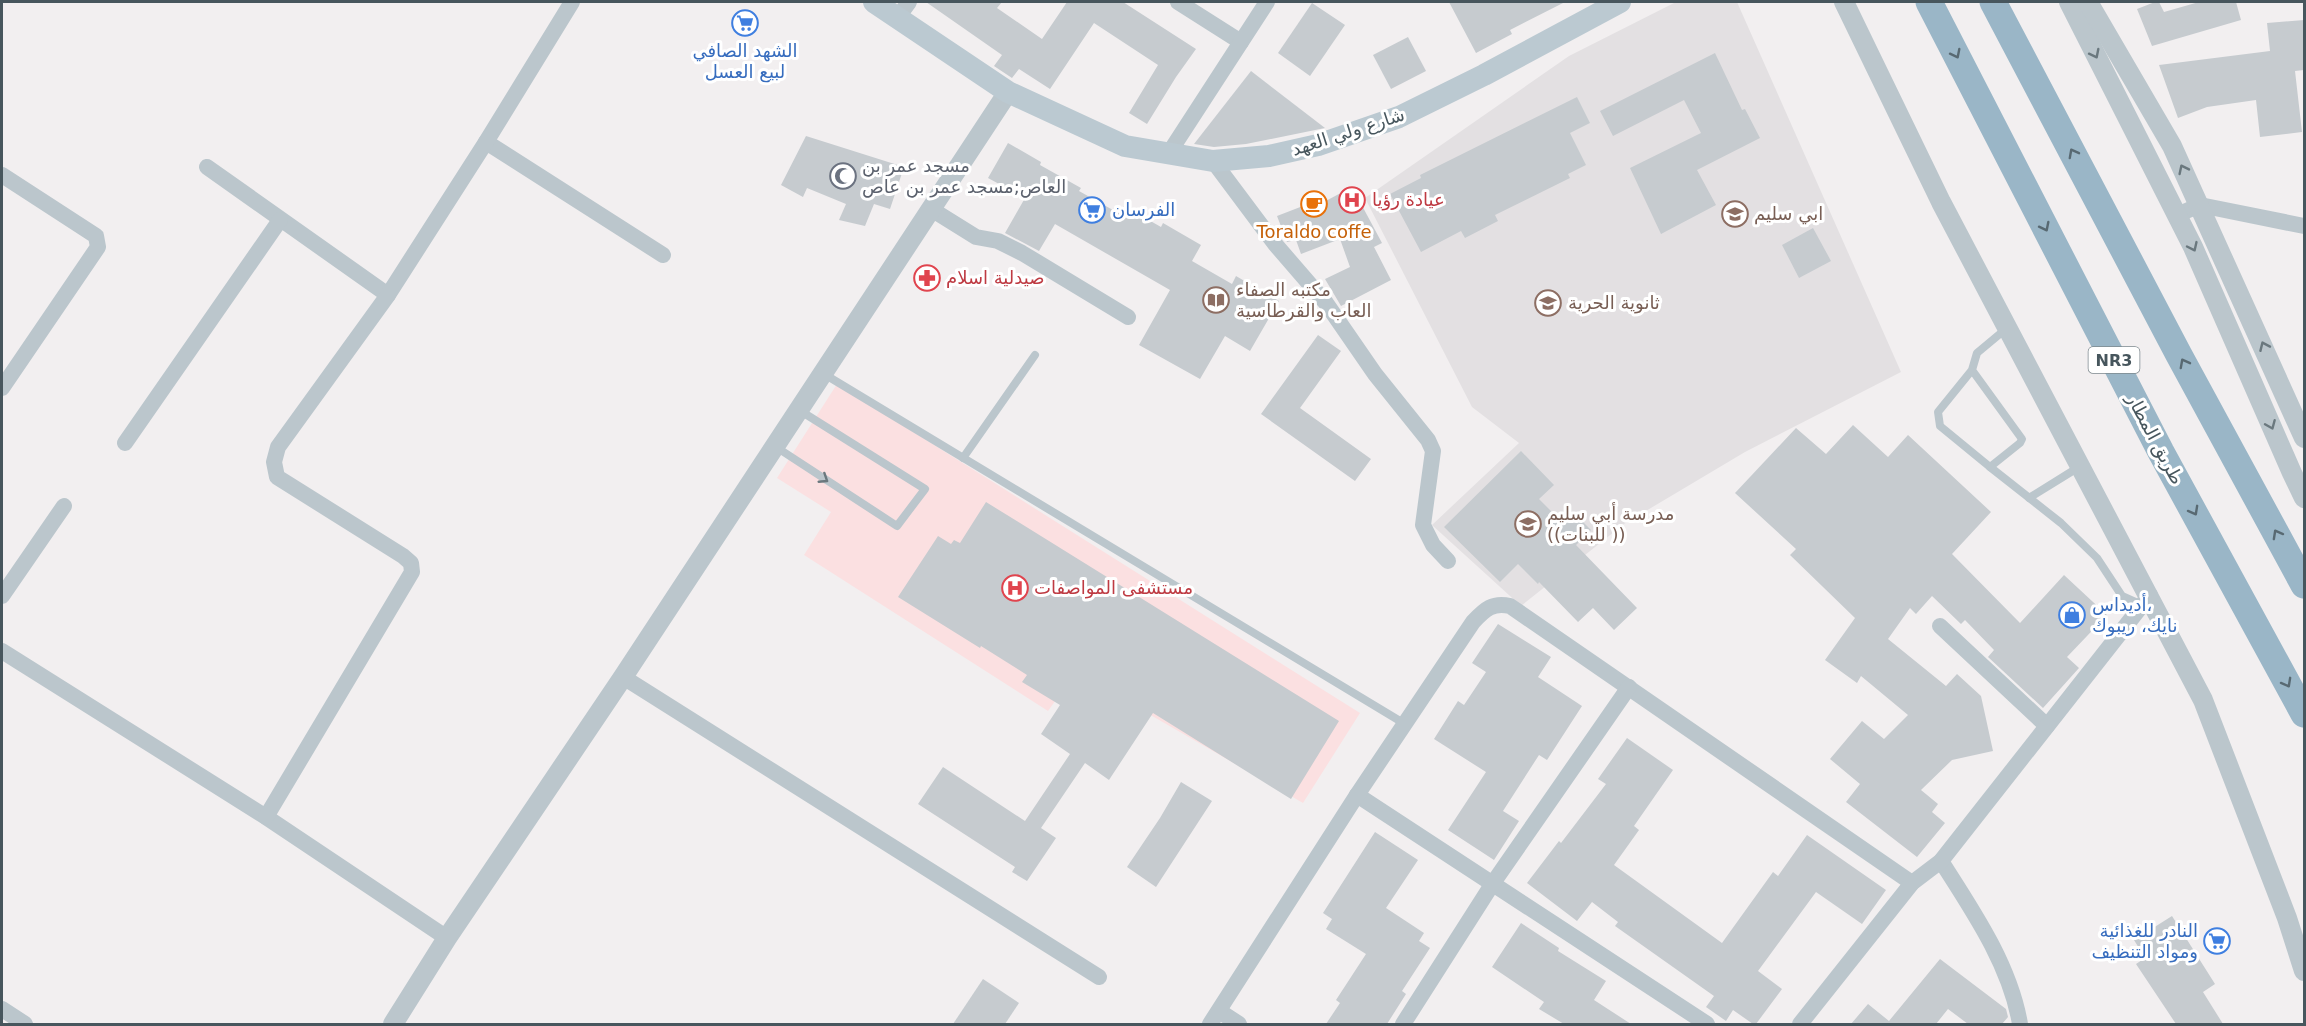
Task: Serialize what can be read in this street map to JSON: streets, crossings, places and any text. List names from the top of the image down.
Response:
{
  "streets": {
    "highway": ["NR3", "طريق المطار"],
    "main road": ["شارع ولي العهد"]
  },
  "places": {
    "supermarket": ["الشهد الصافي لبيع العسل", "الفرسان", "النادر للغذائية ومواد التنظيف"],
    "mosque": ["مسجد عمر بن العاص;مسجد عمر بن عاص"],
    "hospital": ["عيادة رؤيا", "مستشفى المواصفات"],
    "cafe": ["Toraldo coffe"],
    "school or university": ["ابي سليم", "ثانوية الحرية", "مدرسة أبي سليم ((للبنات ))"],
    "pharmacy": ["صيدلية اسلام"],
    "library": ["مكتبه الصفاء العاب والقرطاسية"],
    "shop": ["أديداس، نايك، ريبوك"]
  }
}
